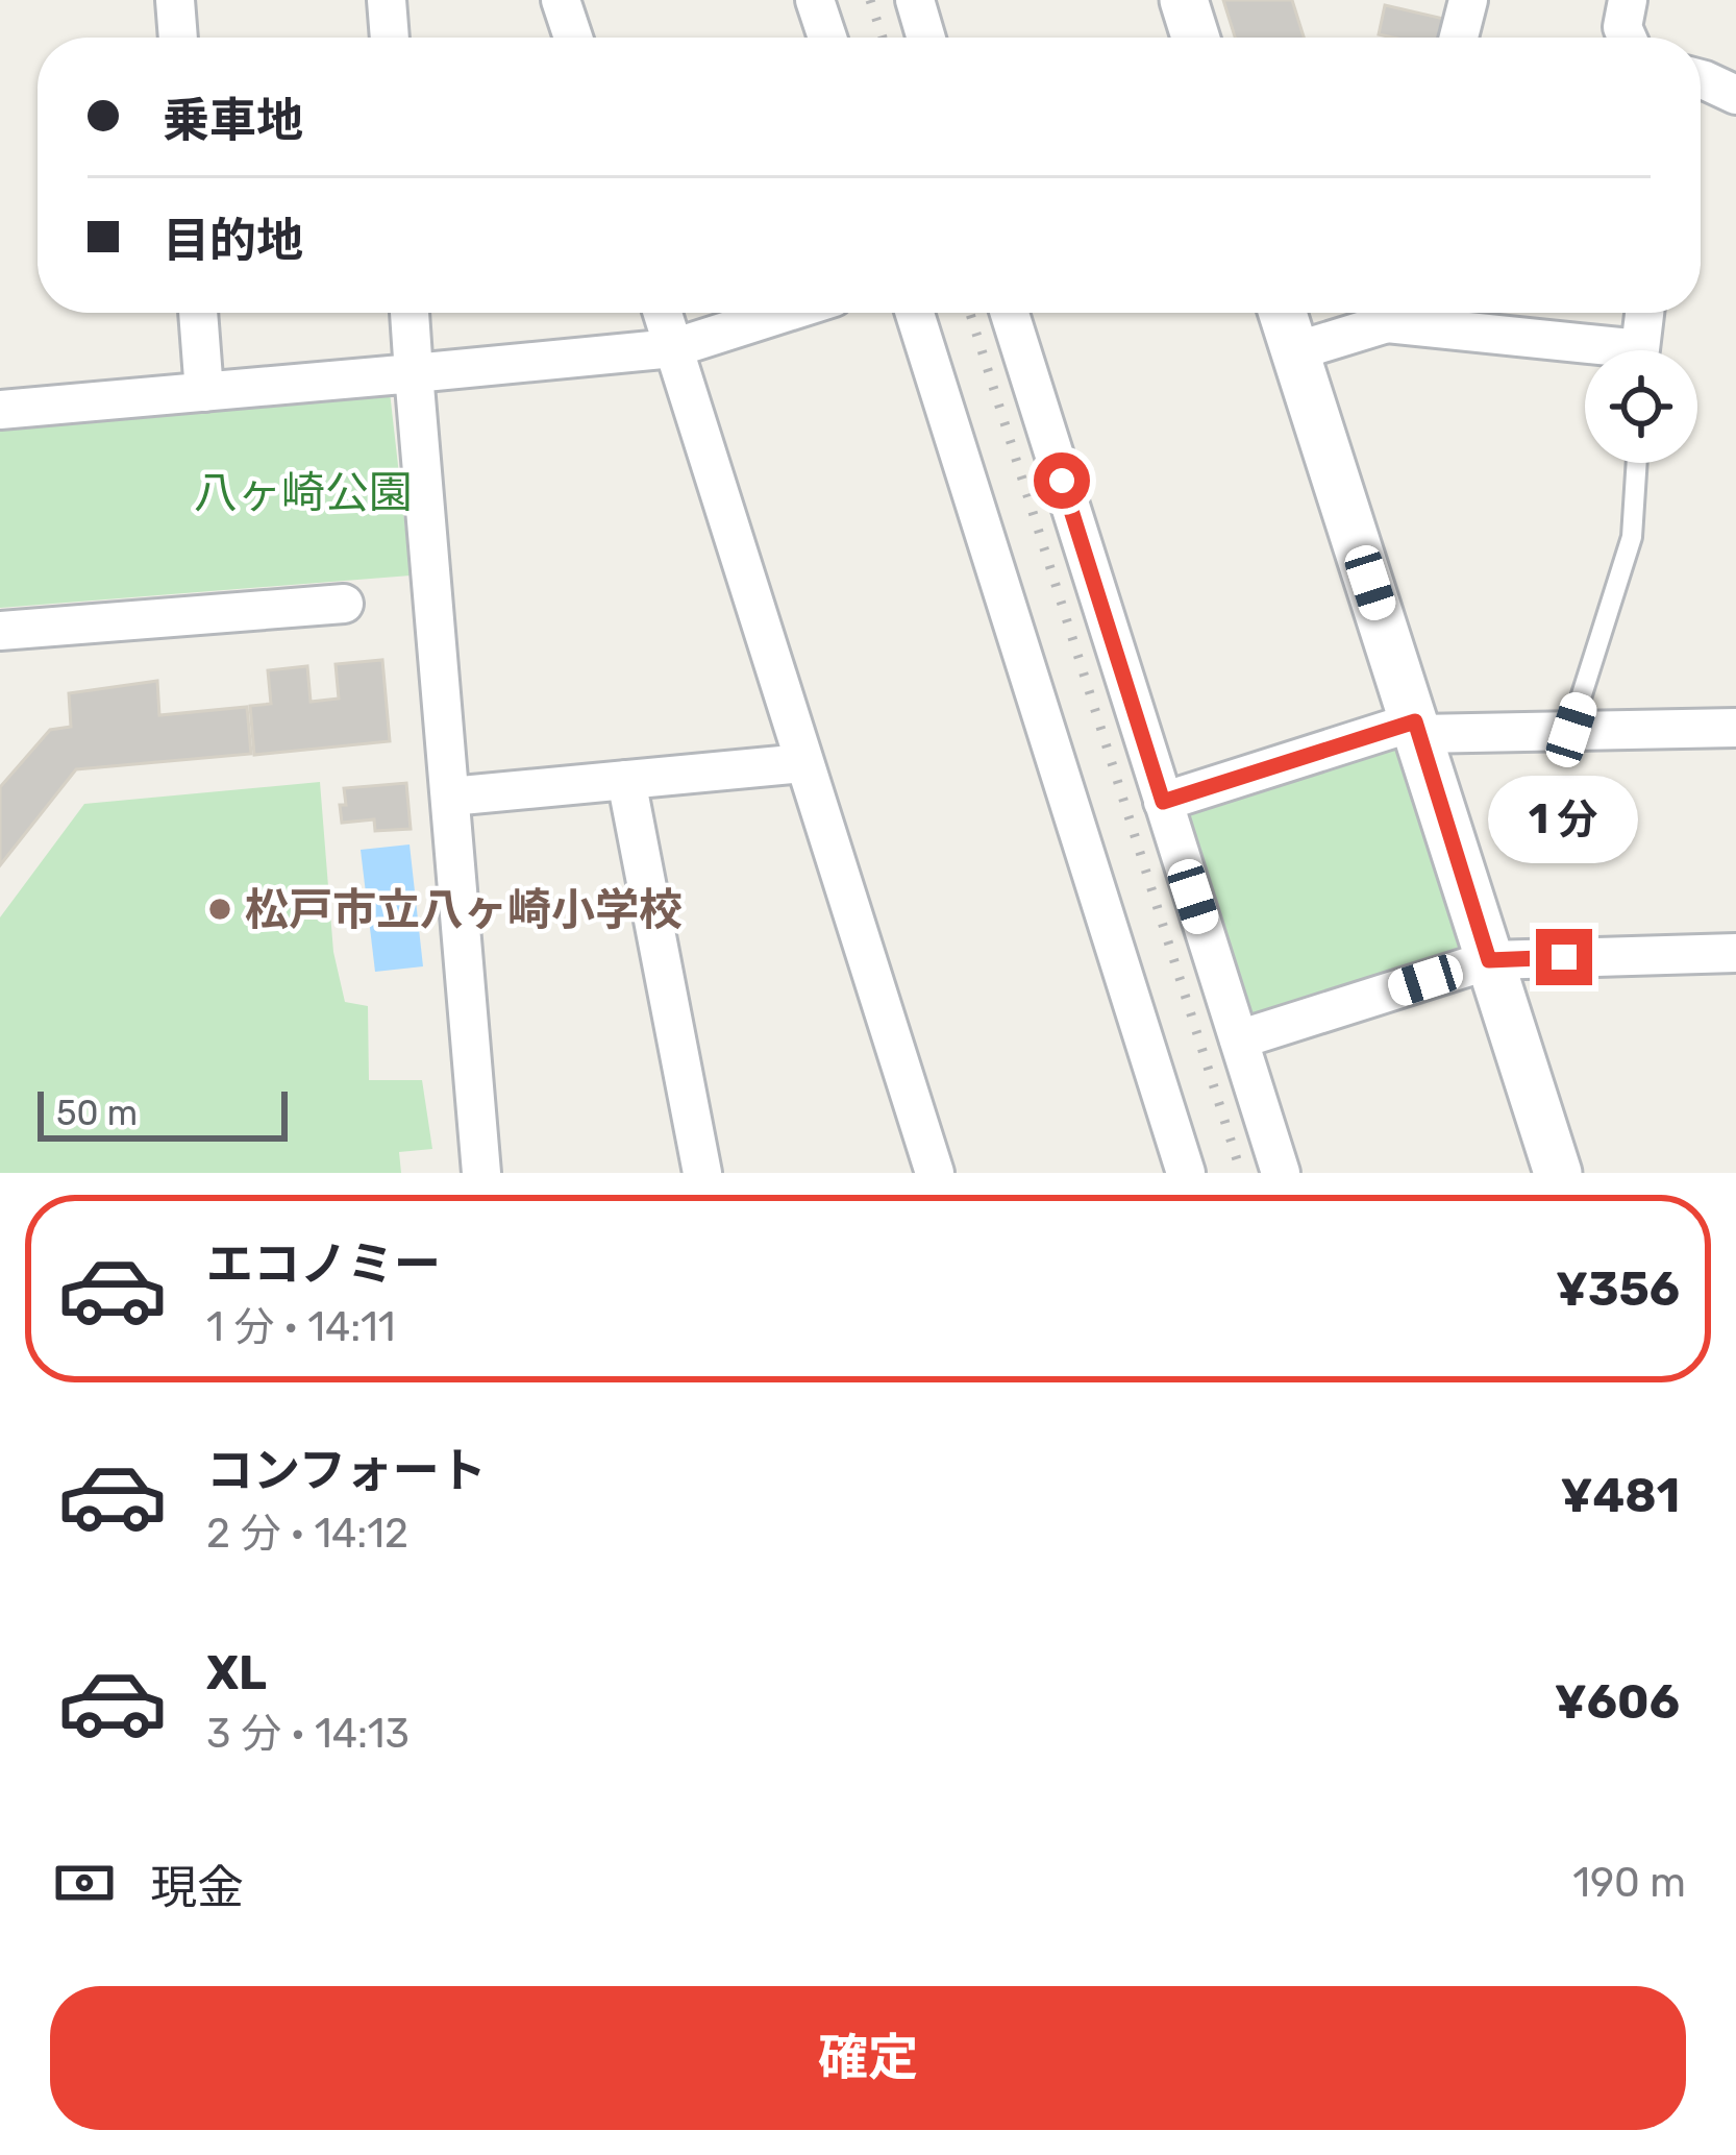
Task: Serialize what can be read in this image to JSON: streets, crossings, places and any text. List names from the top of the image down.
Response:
{
  "parks": ["八ヶ崎公園"],
  "places": ["松戸市立八ヶ崎小学校"],
  "scale_bar": "50 m",
  "page": {
    "banner": ["乗車地", "目的地"],
    "bubble": "1 分",
    "scale": "50 m",
    "list": [
      {
        "name": "エコノミー",
        "note": "1 分 · 14:11",
        "value": "¥356"
      },
      {
        "name": "コンフォート",
        "note": "2 分 · 14:12",
        "value": "¥481"
      },
      {
        "name": "XL",
        "note": "3 分 · 14:13",
        "value": "¥606"
      }
    ],
    "pay": ["現金", "190 m"],
    "buttons": "確定"
  }
}
